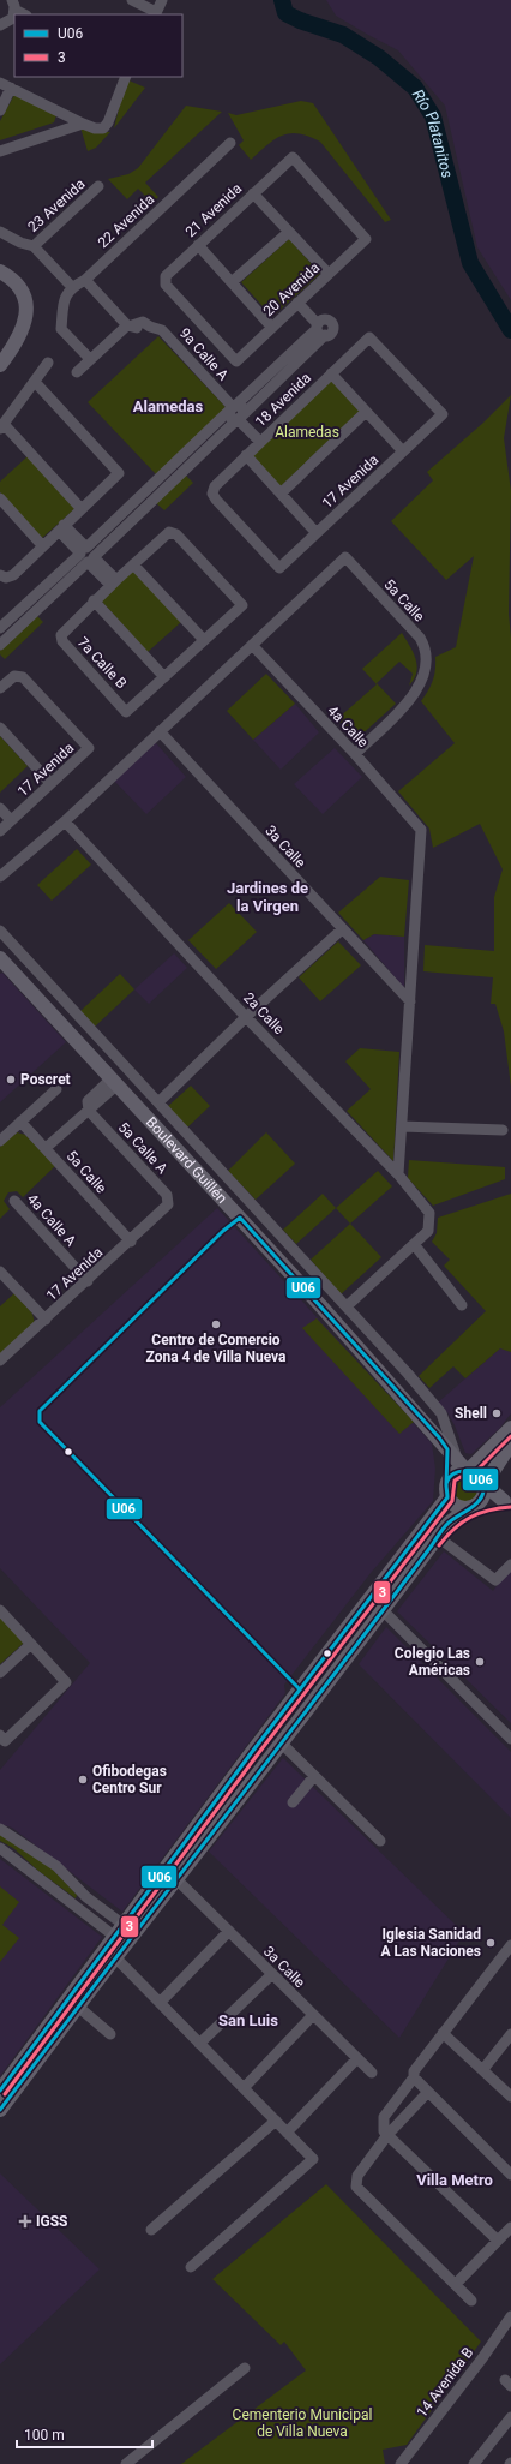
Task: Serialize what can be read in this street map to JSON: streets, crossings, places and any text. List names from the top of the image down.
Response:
{
  "streets": {
    "main road": ["Boulevard Guillén"],
    "street": [
      "23 Avenida",
      "21 Avenida",
      "22 Avenida",
      "20 Avenida",
      "9a Calle A",
      "18 Avenida",
      "17 Avenida",
      "5a Calle",
      "7a Calle B",
      "4a Calle",
      "3a Calle",
      "2a Calle",
      "5a Calle A",
      "4a Calle A",
      "14 Avenida B"
    ]
  },
  "crossings": [
    ["21 Avenida", "20 Avenida"],
    ["18 Avenida", "17 Avenida"],
    ["17 Avenida", "5a Calle"],
    ["17 Avenida", "5a Calle A"],
    ["17 Avenida", "4a Calle A"],
    ["5a Calle", "4a Calle"],
    ["4a Calle", "3a Calle"]
  ],
  "districts": [
    "Alamedas",
    "Jardines de la Virgen",
    "San Luis",
    "Villa Metro"
  ],
  "water": ["Río Platanitos"],
  "parks": ["Alamedas", "Cementerio Municipal de Villa Nueva"],
  "places": {
    "other": [
      "Poscret",
      "Centro de Comercio Zona 4 de Villa Nueva",
      "Shell",
      "Colegio Las Américas",
      "Ofibodegas Centro Sur",
      "Iglesia Sanidad A Las Naciones"
    ],
    "health": ["IGSS"]
  },
  "lines": ["transit line U06", "transit line 3"],
  "legend": ["U06", "3"],
  "scale_bar": "100 m"
}
